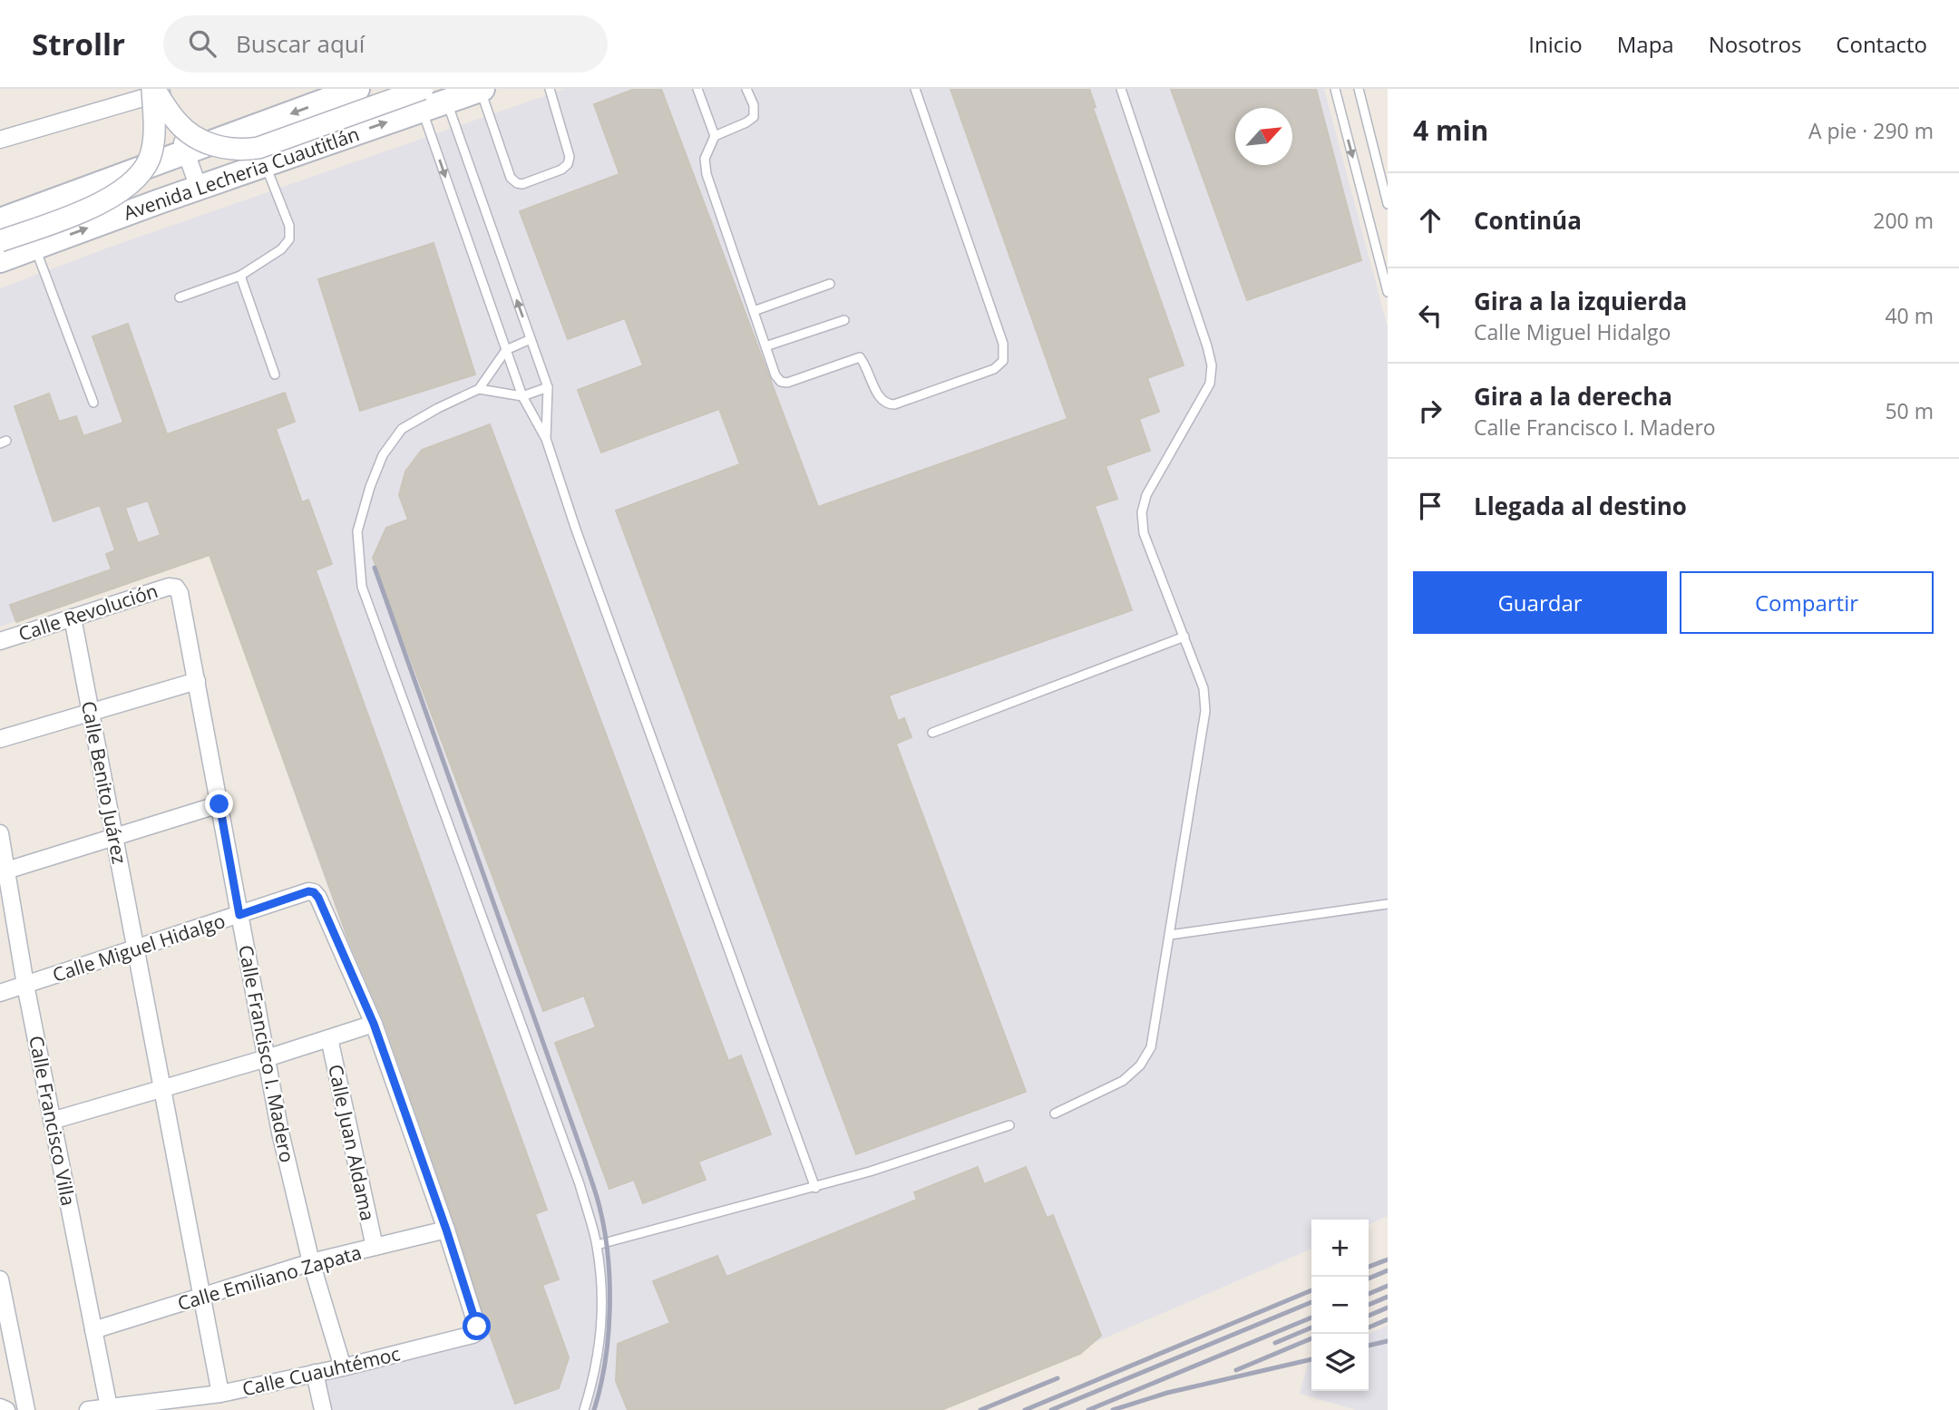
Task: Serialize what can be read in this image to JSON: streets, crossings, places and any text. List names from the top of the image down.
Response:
{
  "streets": {
    "main road": ["Avenida Lecheria Cuautitlán"],
    "street": [
      "Calle Revolución",
      "Calle Benito Juárez",
      "Calle Miguel Hidalgo",
      "Calle Francisco I. Madero",
      "Calle Francisco Villa",
      "Calle Juan Aldama",
      "Calle Emiliano Zapata",
      "Calle Cuauhtémoc"
    ]
  },
  "crossings": [
    ["Calle Revolución", "Calle Benito Juárez"],
    ["Calle Revolución", "Calle Francisco I. Madero"],
    ["Calle Benito Juárez", "Calle Miguel Hidalgo"],
    ["Calle Miguel Hidalgo", "Calle Francisco I. Madero"],
    ["Calle Miguel Hidalgo", "Calle Francisco Villa"],
    ["Calle Francisco I. Madero", "Calle Emiliano Zapata"],
    ["Calle Francisco I. Madero", "Calle Cuauhtémoc"],
    ["Calle Francisco Villa", "Calle Emiliano Zapata"],
    ["Calle Francisco Villa", "Calle Cuauhtémoc"],
    ["Calle Juan Aldama", "Calle Emiliano Zapata"],
    ["Calle Emiliano Zapata", "Calle Cuauhtémoc"]
  ],
  "north": "top right",
  "page": {
    "header": "Strollr",
    "search": "Buscar aquí",
    "nav": [
      "Inicio",
      "Mapa",
      "Nosotros",
      "Contacto"
    ],
    "heading": ["4 min", "A pie · 290 m"],
    "list": [
      ["Continúa", "200 m"],
      ["Gira a la izquierda", "Calle Miguel Hidalgo", "40 m"],
      ["Gira a la derecha", "Calle Francisco I. Madero", "50 m"],
      "Llegada al destino"
    ],
    "buttons": ["Guardar", "Compartir"],
    "map_buttons": ["+", "−"]
  }
}
